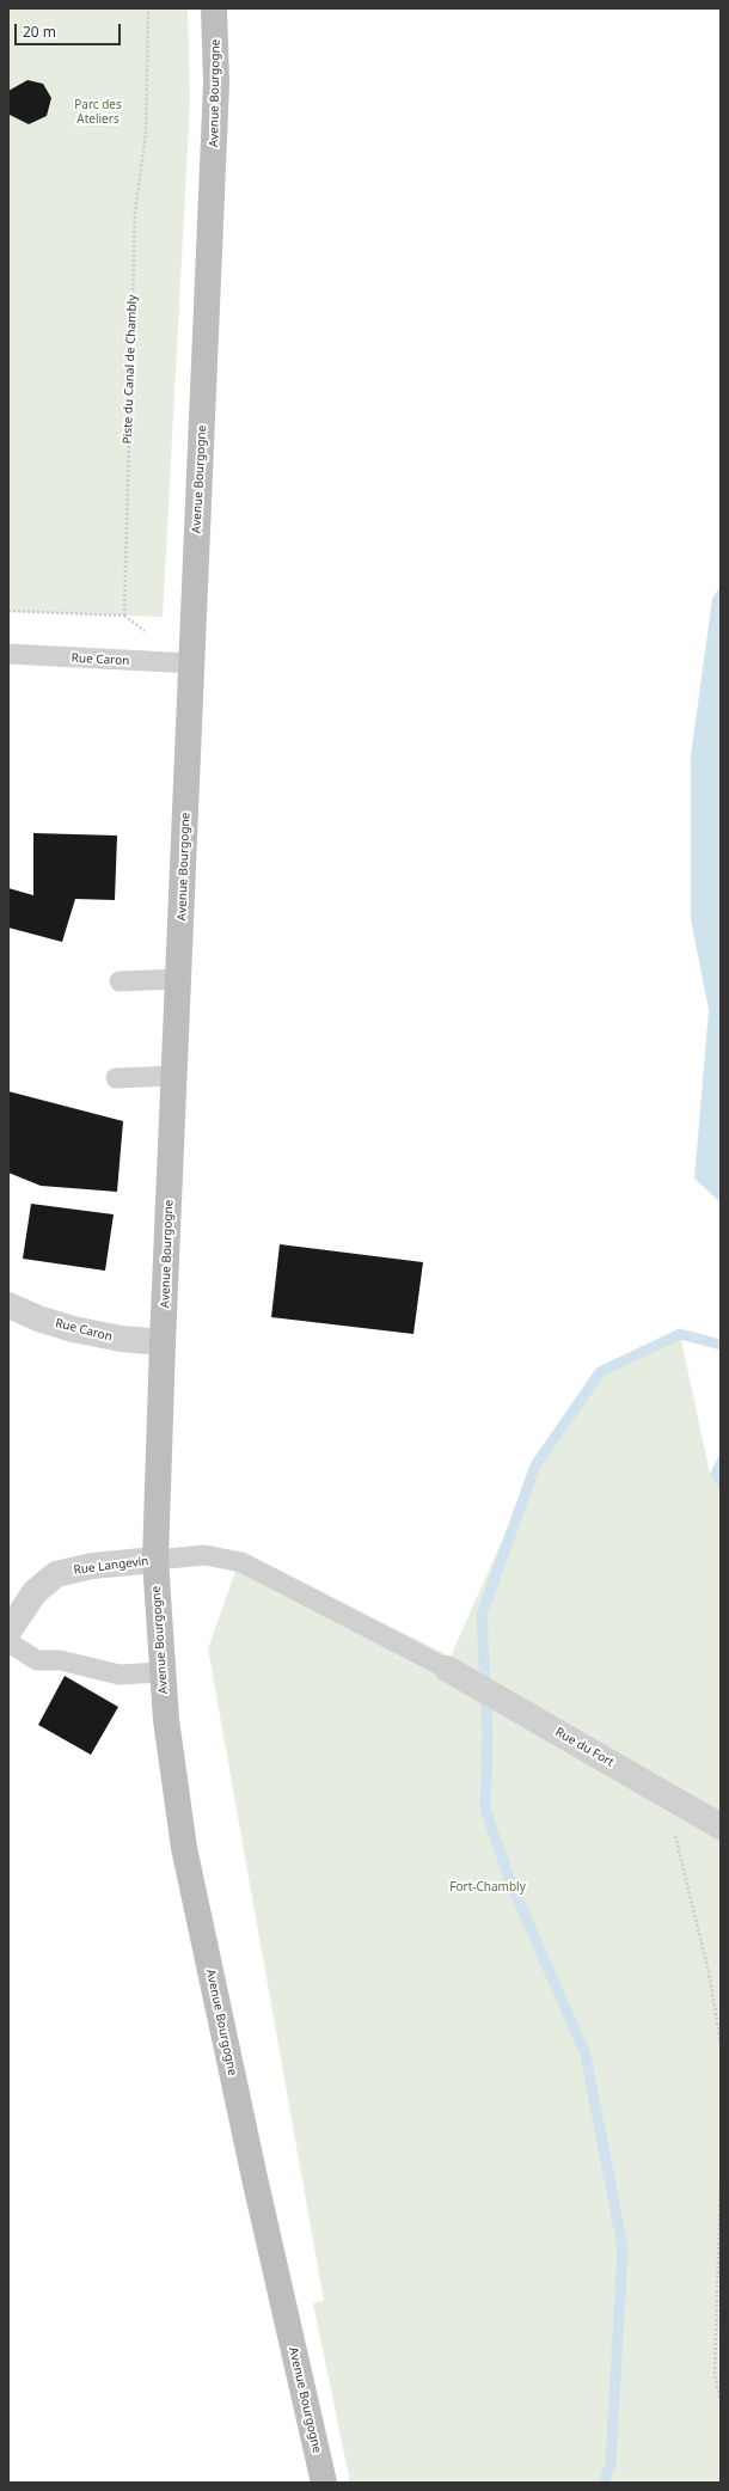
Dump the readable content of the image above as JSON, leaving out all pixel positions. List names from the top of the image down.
{
  "streets": {
    "street": [
      "Avenue Bourgogne",
      "Rue Caron",
      "Rue Langevin",
      "Rue du Fort"
    ],
    "path": ["Piste du Canal de Chambly"]
  },
  "crossings": [
    ["Avenue Bourgogne", "Rue Caron"],
    ["Avenue Bourgogne", "Rue Langevin"]
  ],
  "parks": ["Parc des Ateliers", "Fort-Chambly"],
  "scale_bar": "20 m"
}
